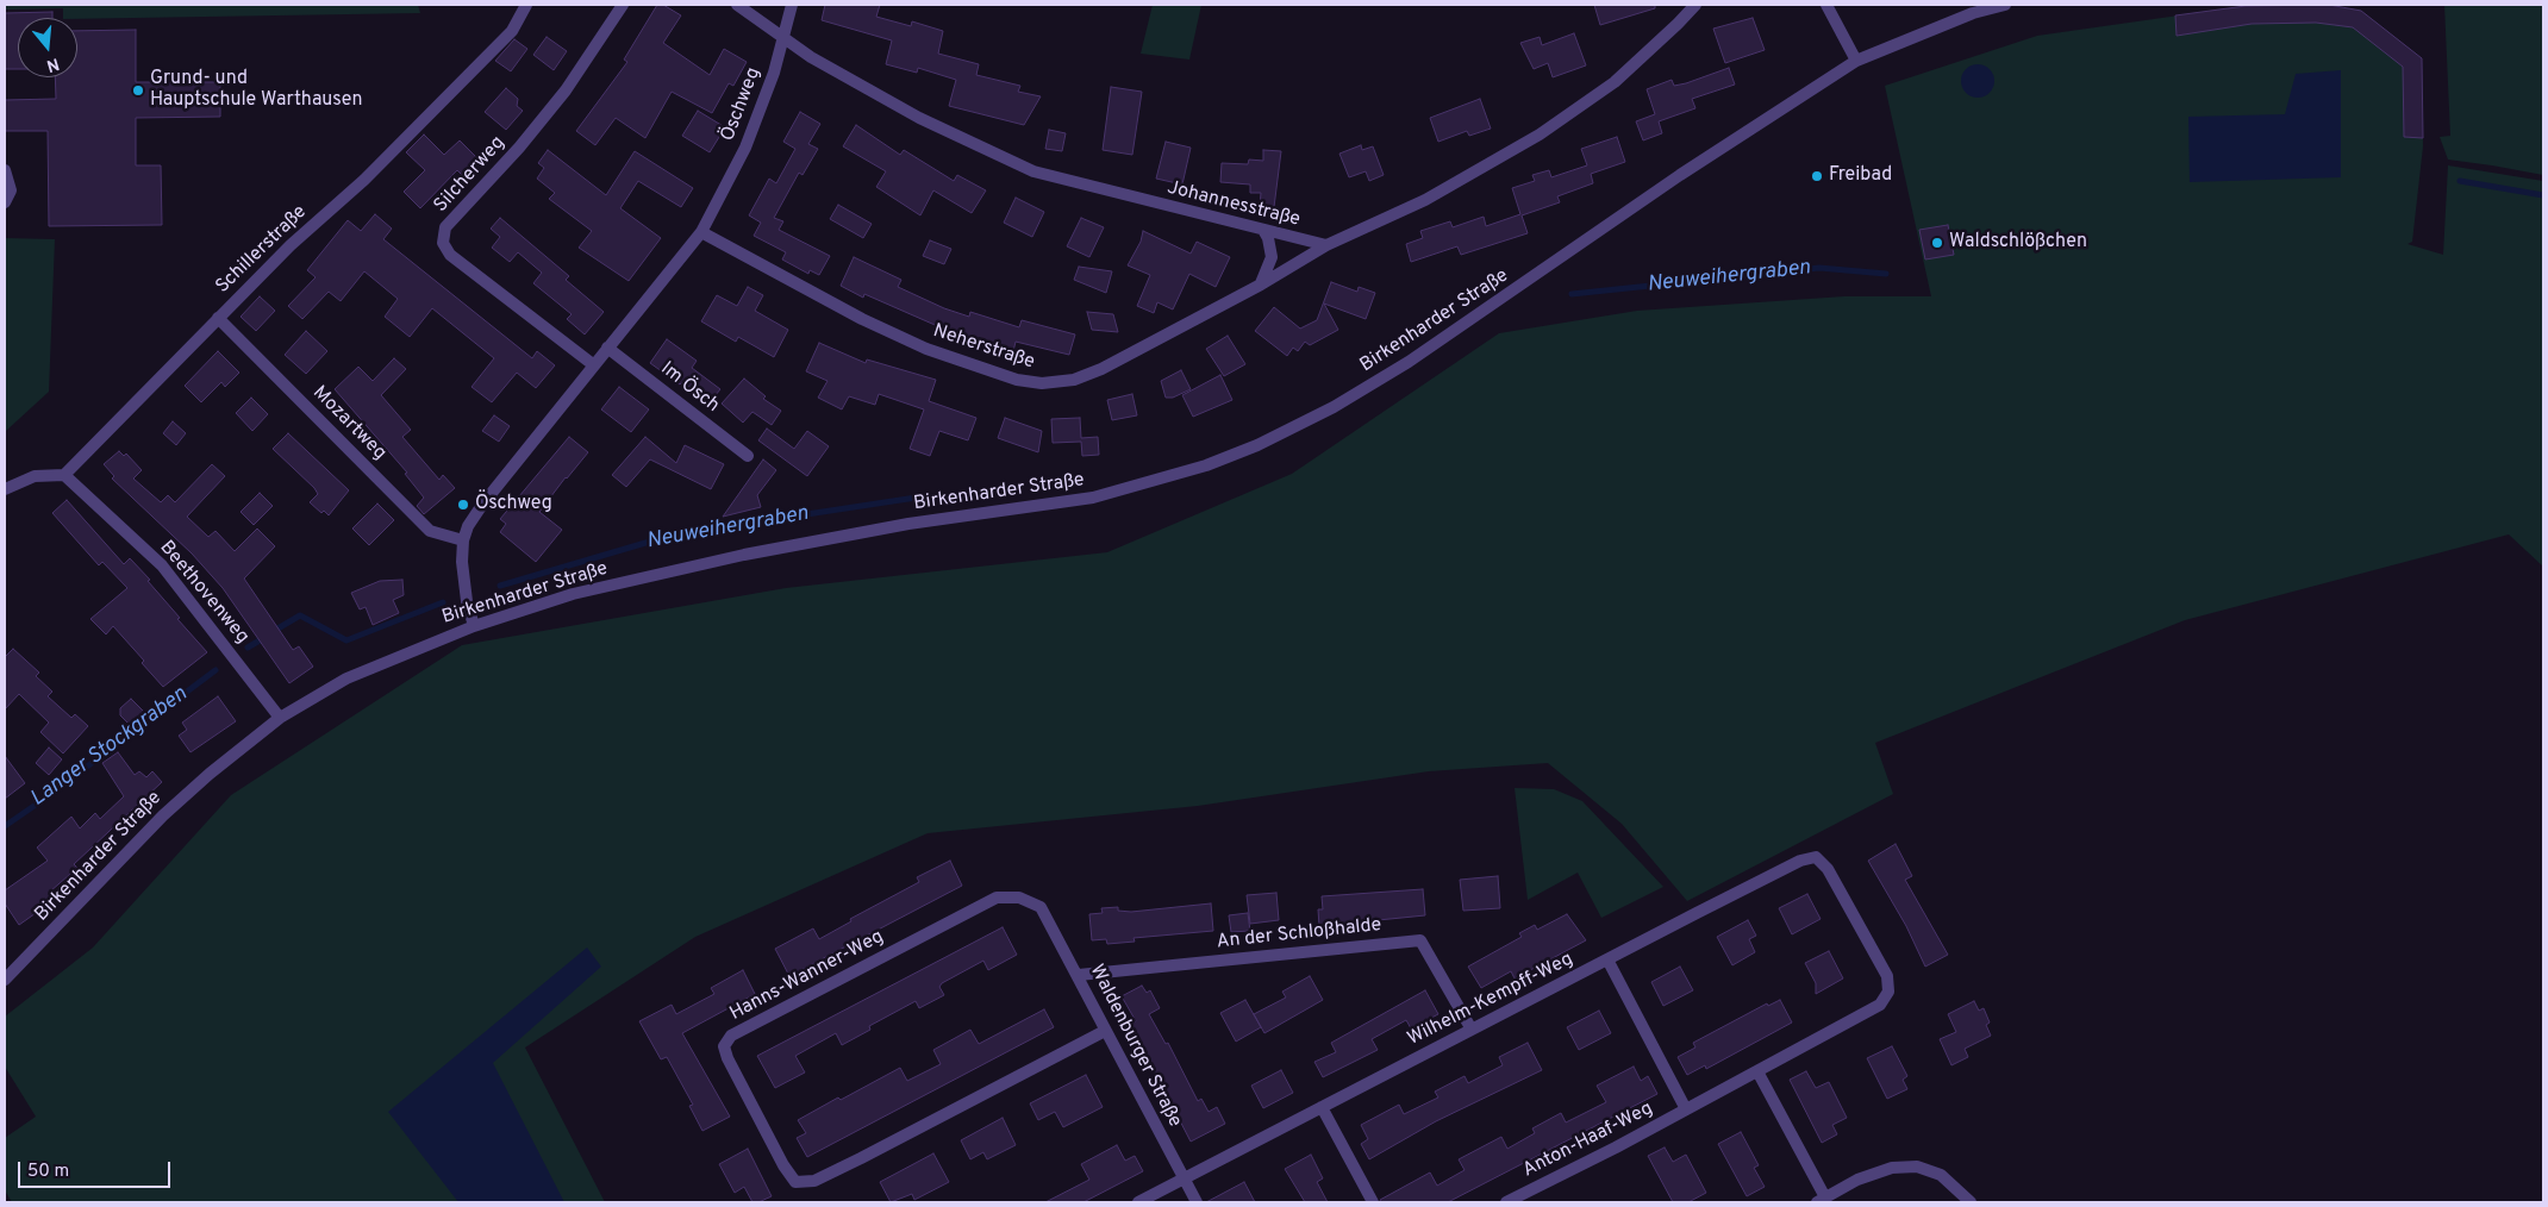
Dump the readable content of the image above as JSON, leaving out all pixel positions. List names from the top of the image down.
{
  "streets": {
    "street": [
      "Öschweg",
      "Silcherweg",
      "Johannesstraße",
      "Schillerstraße",
      "Birkenharder Straße",
      "Neherstraße",
      "Im Ösch",
      "Mozartweg",
      "Beethovenweg",
      "An der Schloßhalde",
      "Hanns-Wanner-Weg",
      "Wilhelm-Kempff-Weg",
      "Waldenburger Straße",
      "Anton-Haaf-Weg"
    ]
  },
  "crossings": [
    ["Öschweg", "Silcherweg"],
    ["Öschweg", "Johannesstraße"],
    ["Öschweg", "Neherstraße"],
    ["Öschweg", "Im Ösch"],
    ["Öschweg", "Mozartweg"],
    ["Johannesstraße", "Neherstraße"],
    ["Schillerstraße", "Mozartweg"],
    ["Schillerstraße", "Beethovenweg"],
    ["Birkenharder Straße", "Beethovenweg"],
    ["An der Schloßhalde", "Wilhelm-Kempff-Weg"],
    ["An der Schloßhalde", "Waldenburger Straße"],
    ["Hanns-Wanner-Weg", "Waldenburger Straße"],
    ["Wilhelm-Kempff-Weg", "Waldenburger Straße"],
    ["Wilhelm-Kempff-Weg", "Anton-Haaf-Weg"]
  ],
  "water": ["Neuweihergraben", "Langer Stockgraben"],
  "places": [
    "Grund- und Hauptschule Warthausen",
    "Freibad",
    "Waldschlößchen",
    "Öschweg"
  ],
  "scale_bar": "50 m",
  "north": "bottom"
}
